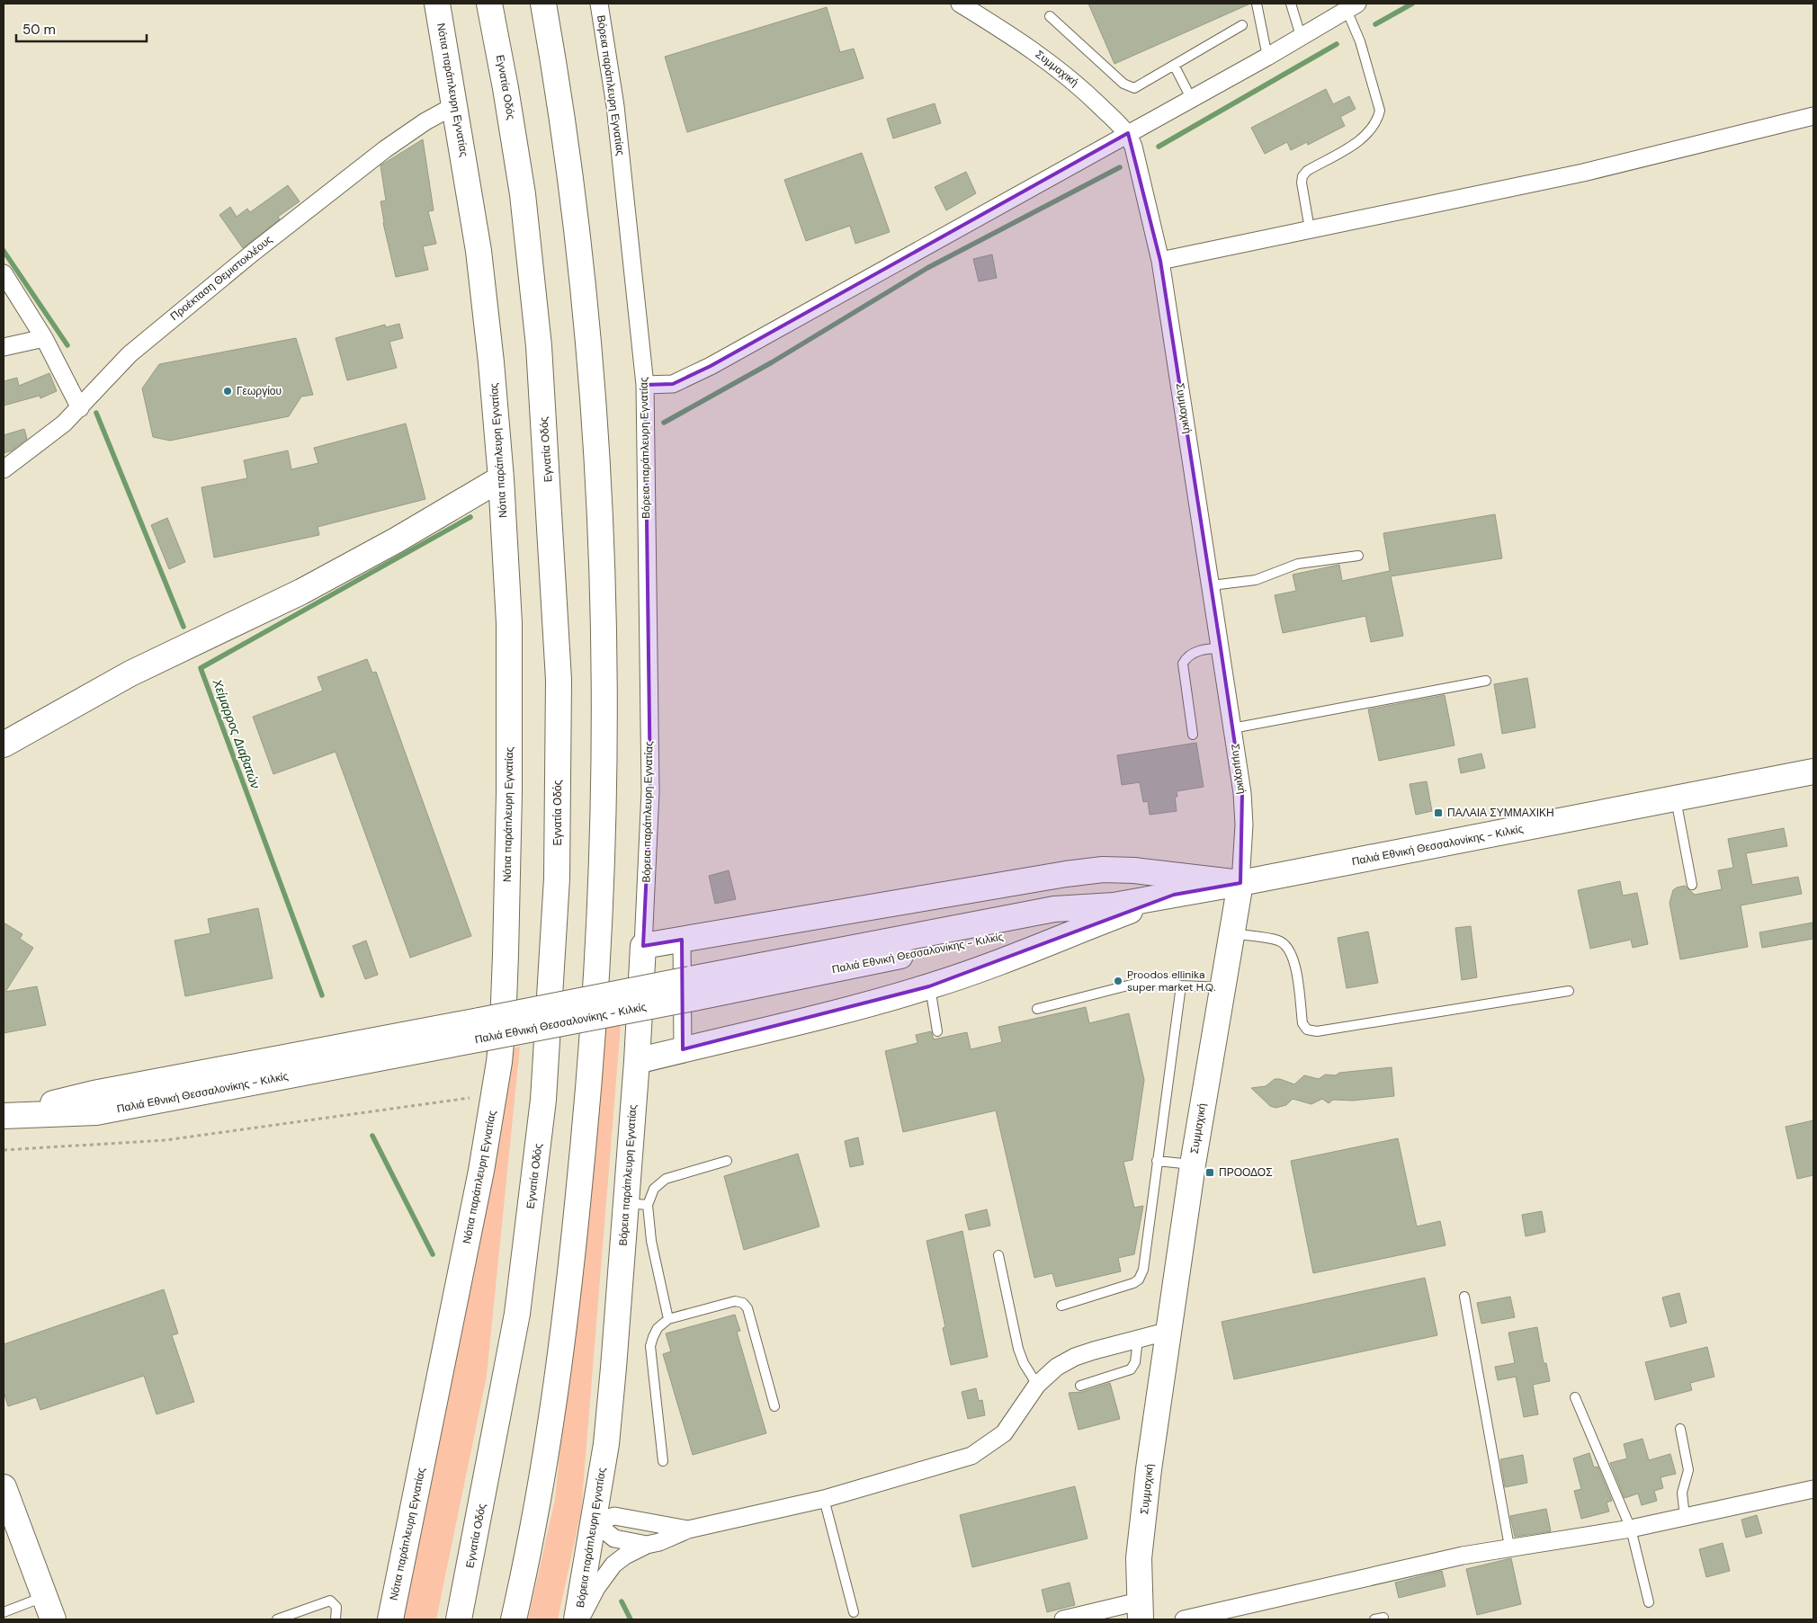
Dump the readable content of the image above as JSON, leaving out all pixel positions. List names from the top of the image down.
{
  "streets": {
    "main road": [
      "Συμμαχική",
      "Βόρεια παράπλευρη Εγνατίας",
      "Εγνατία Οδός",
      "Νότια παράπλευρη Εγνατίας",
      "Παλιά Εθνική Θεσσαλονίκης - Κιλκίς"
    ],
    "street": ["Προέκταση Θεμιστοκλέους"]
  },
  "crossings": [
    ["Συμμαχική", "Παλιά Εθνική Θεσσαλονίκης - Κιλκίς"],
    ["Νότια παράπλευρη Εγνατίας", "Προέκταση Θεμιστοκλέους"]
  ],
  "water": ["Χείμαρρος Διαβατών"],
  "places": {
    "other": ["Γεωργίου", "Proodos ellinika super market H.Q."],
    "transit": ["ΠΑΛΑΙΑ ΣΥΜΜΑΧΙΚΗ", "ΠΡΟΟΔΟΣ"]
  },
  "scale_bar": "50 m"
}
